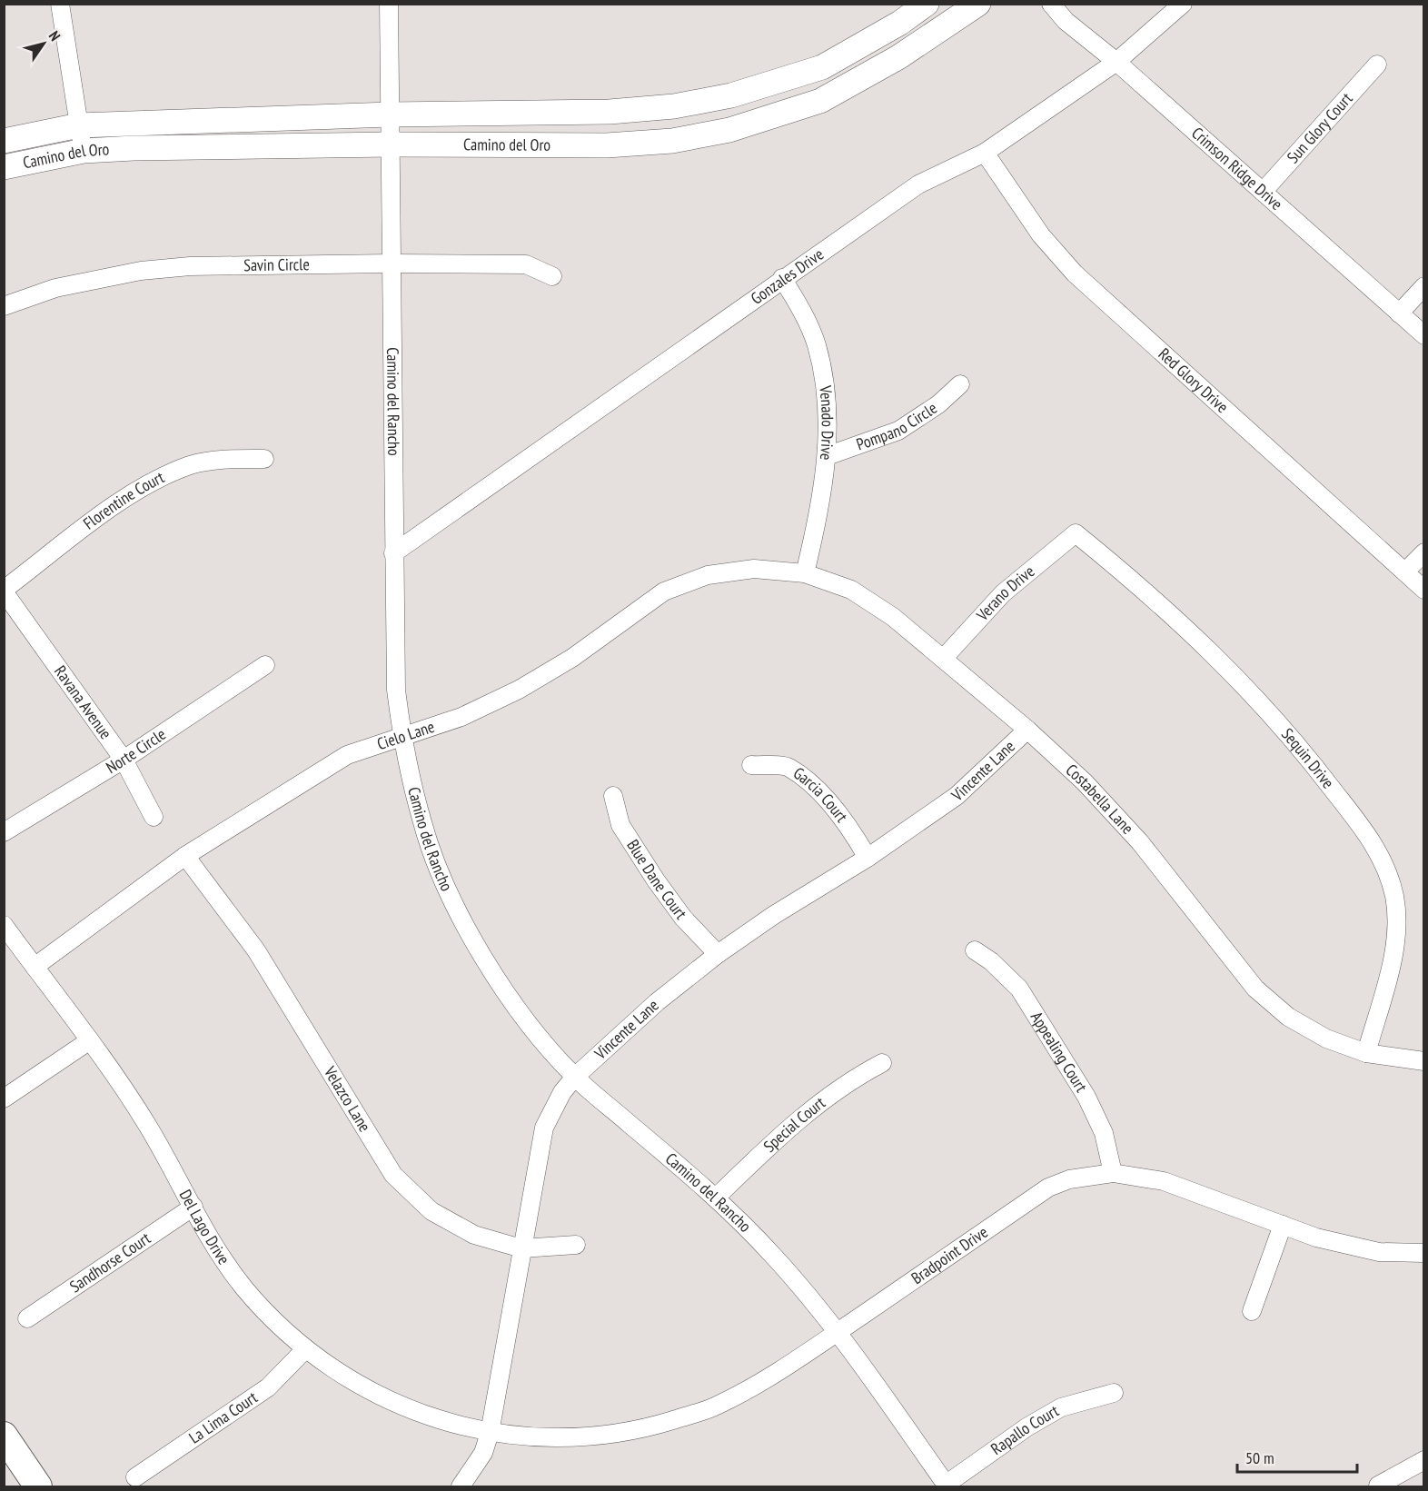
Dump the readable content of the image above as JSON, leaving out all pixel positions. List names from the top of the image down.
{
  "streets": {
    "street": [
      "Sun Glory Court",
      "Camino del Oro",
      "Crimson Ridge Drive",
      "Savin Circle",
      "Gonzales Drive",
      "Red Glory Drive",
      "Camino del Rancho",
      "Venado Drive",
      "Pompano Circle",
      "Florentine Court",
      "Verano Drive",
      "Ravana Avenue",
      "Cielo Lane",
      "Norte Circle",
      "Sequin Drive",
      "Vincente Lane",
      "Garcia Court",
      "Costabella Lane",
      "Blue Dane Court",
      "Appealing Court",
      "Velazco Lane",
      "Special Court",
      "Del Lago Drive",
      "Bradpoint Drive",
      "Sandhorse Court",
      "La Lima Court",
      "Rapallo Court"
    ]
  },
  "crossings": [
    ["Sun Glory Court", "Crimson Ridge Drive"],
    ["Camino del Oro", "Camino del Rancho"],
    ["Crimson Ridge Drive", "Gonzales Drive"],
    ["Savin Circle", "Camino del Rancho"],
    ["Gonzales Drive", "Red Glory Drive"],
    ["Gonzales Drive", "Camino del Rancho"],
    ["Gonzales Drive", "Venado Drive"],
    ["Camino del Rancho", "Cielo Lane"],
    ["Camino del Rancho", "Vincente Lane"],
    ["Camino del Rancho", "Special Court"],
    ["Camino del Rancho", "Bradpoint Drive"],
    ["Camino del Rancho", "Rapallo Court"],
    ["Venado Drive", "Pompano Circle"],
    ["Venado Drive", "Cielo Lane"],
    ["Venado Drive", "Costabella Lane"],
    ["Florentine Court", "Ravana Avenue"],
    ["Verano Drive", "Sequin Drive"],
    ["Verano Drive", "Costabella Lane"],
    ["Ravana Avenue", "Norte Circle"],
    ["Cielo Lane", "Costabella Lane"],
    ["Cielo Lane", "Velazco Lane"],
    ["Cielo Lane", "Del Lago Drive"],
    ["Sequin Drive", "Costabella Lane"],
    ["Vincente Lane", "Garcia Court"],
    ["Vincente Lane", "Costabella Lane"],
    ["Vincente Lane", "Blue Dane Court"],
    ["Vincente Lane", "Velazco Lane"],
    ["Vincente Lane", "Del Lago Drive"],
    ["Vincente Lane", "Bradpoint Drive"],
    ["Appealing Court", "Bradpoint Drive"],
    ["Del Lago Drive", "Bradpoint Drive"],
    ["Del Lago Drive", "Sandhorse Court"],
    ["Del Lago Drive", "La Lima Court"]
  ],
  "scale_bar": "50 m",
  "north": "top right"
}
